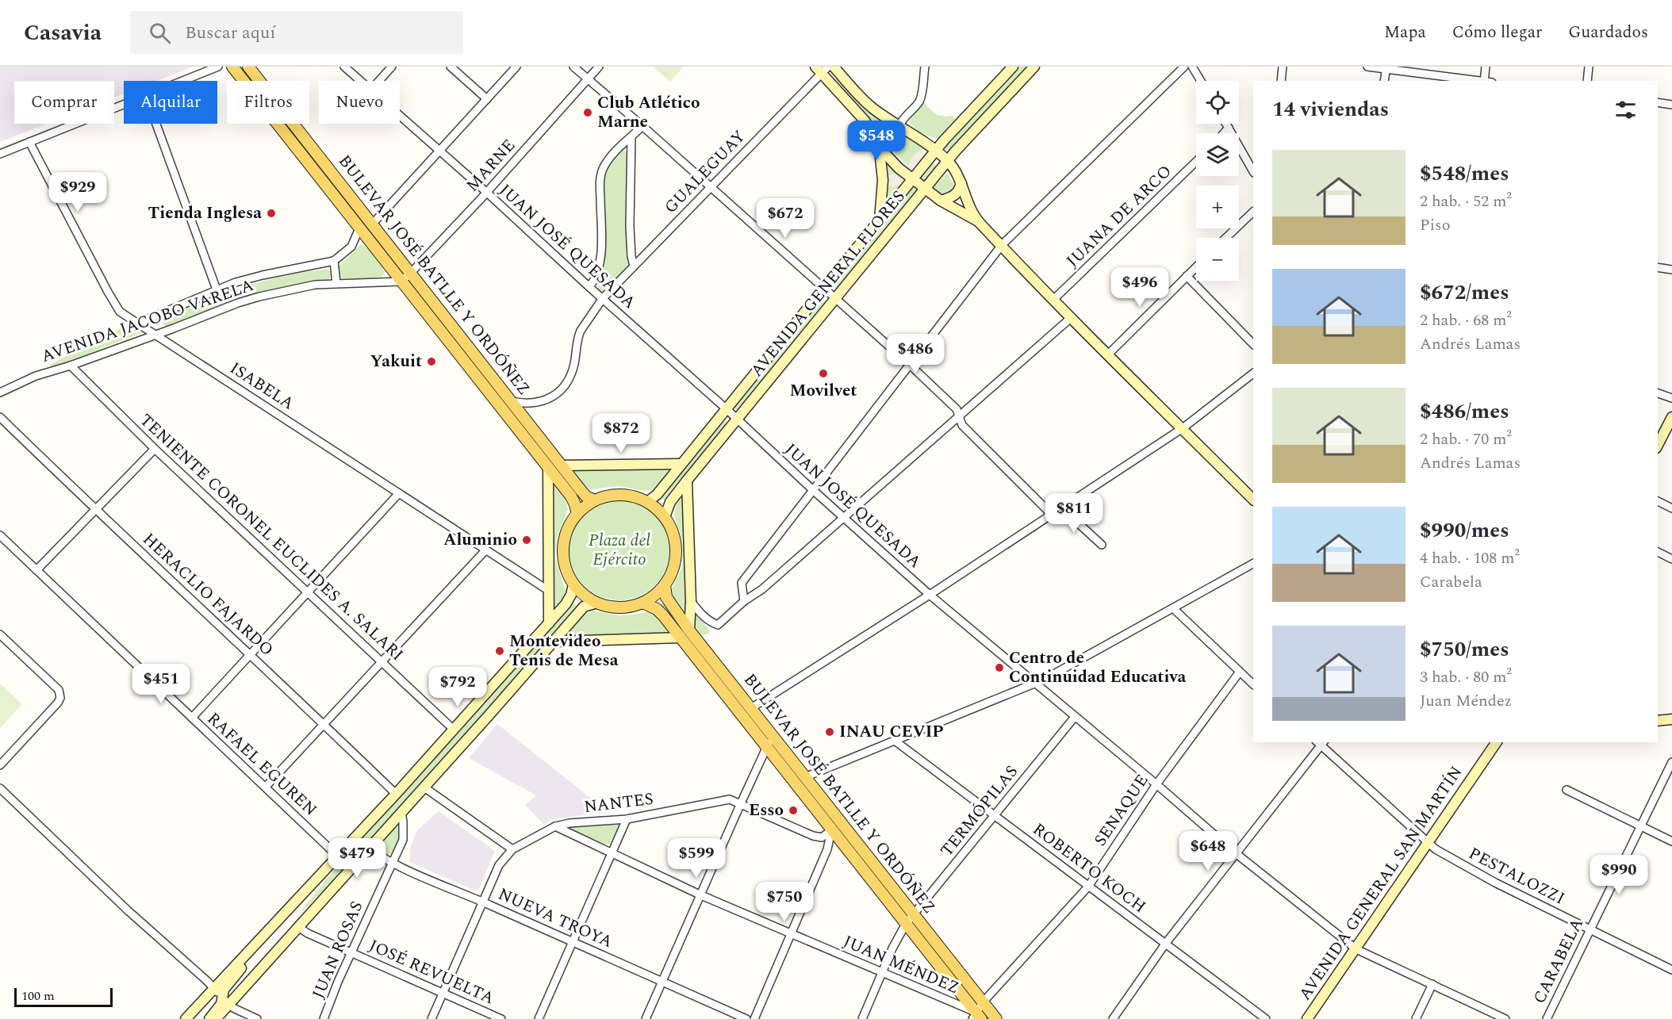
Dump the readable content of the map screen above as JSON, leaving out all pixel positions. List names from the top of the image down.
{
  "streets": {
    "main road": ["BULEVAR JOSÉ BATLLE Y ORDÓÑEZ", "AVENIDA GENERAL FLORES", "AVENIDA GENERAL SAN MARTÍN"],
    "street": [
      "MARNE",
      "GUALEGUAY",
      "JUANA DE ARCO",
      "JUAN JOSÉ QUESADA",
      "AVENIDA JACOBO VARELA",
      "ISABELA",
      "TENIENTE CORONEL EUCLIDES A. SALARI",
      "HERACLIO FAJARDO",
      "RAFAEL EGUREN",
      "NANTES",
      "SENAQUE",
      "TERMÓPILAS",
      "ROBERTO KOCH",
      "PESTALOZZI",
      "NUEVA TROYA",
      "JUAN ROSAS",
      "CARABELA",
      "JUAN MÉNDEZ",
      "JOSÉ REVUELTA"
    ]
  },
  "crossings": [
    ["MARNE", "JUAN JOSÉ QUESADA"],
    ["MARNE", "BULEVAR JOSÉ BATLLE Y ORDÓÑEZ"],
    ["MARNE", "AVENIDA JACOBO VARELA"],
    ["GUALEGUAY", "JUAN JOSÉ QUESADA"],
    ["GUALEGUAY", "BULEVAR JOSÉ BATLLE Y ORDÓÑEZ"],
    ["JUAN JOSÉ QUESADA", "AVENIDA GENERAL FLORES"],
    ["JUAN JOSÉ QUESADA", "SENAQUE"],
    ["JUAN JOSÉ QUESADA", "TERMÓPILAS"],
    ["JUAN JOSÉ QUESADA", "AVENIDA GENERAL SAN MARTÍN"],
    ["BULEVAR JOSÉ BATLLE Y ORDÓÑEZ", "AVENIDA GENERAL FLORES"],
    ["BULEVAR JOSÉ BATLLE Y ORDÓÑEZ", "AVENIDA JACOBO VARELA"],
    ["BULEVAR JOSÉ BATLLE Y ORDÓÑEZ", "NANTES"],
    ["BULEVAR JOSÉ BATLLE Y ORDÓÑEZ", "SENAQUE"],
    ["BULEVAR JOSÉ BATLLE Y ORDÓÑEZ", "TERMÓPILAS"],
    ["BULEVAR JOSÉ BATLLE Y ORDÓÑEZ", "JUAN MÉNDEZ"],
    ["AVENIDA JACOBO VARELA", "ISABELA"],
    ["AVENIDA JACOBO VARELA", "TENIENTE CORONEL EUCLIDES A. SALARI"],
    ["NANTES", "JUAN MÉNDEZ"],
    ["SENAQUE", "ROBERTO KOCH"],
    ["SENAQUE", "JUAN MÉNDEZ"],
    ["TERMÓPILAS", "ROBERTO KOCH"],
    ["TERMÓPILAS", "JUAN MÉNDEZ"],
    ["PESTALOZZI", "AVENIDA GENERAL SAN MARTÍN"],
    ["PESTALOZZI", "CARABELA"],
    ["NUEVA TROYA", "JUAN ROSAS"],
    ["JUAN ROSAS", "JOSÉ REVUELTA"]
  ],
  "parks": ["Plaza del Ejército"],
  "places": [
    "Club Atlético Marne",
    "Tienda Inglesa",
    "Yakuit",
    "Movilvet",
    "Aluminio",
    "Montevideo Tenis de Mesa",
    "Centro de Continuidad Educativa",
    "INAU CEVIP",
    "Esso"
  ],
  "scale_bar": "100 m",
  "page": {
    "header": "Casavia",
    "search": "Buscar aquí",
    "nav": ["Mapa", "Cómo llegar", "Guardados"],
    "map_buttons": ["+", "−"],
    "chip": [
      "Comprar",
      "Alquilar",
      "Filtros",
      "Nuevo"
    ],
    "heading": "14 viviendas",
    "price": [
      "$548",
      "$929",
      "$672",
      "$496",
      "$486",
      "$872",
      "$811",
      "$451",
      "$792",
      "$648",
      "$479",
      "$599",
      "$990",
      "$750"
    ],
    "list": [
      {
        "name": "$548/mes",
        "note": "2 hab. · 52 m² · Piso"
      },
      {
        "name": "$672/mes",
        "note": "2 hab. · 68 m² · Andrés Lamas"
      },
      {
        "name": "$486/mes",
        "note": "2 hab. · 70 m² · Andrés Lamas"
      },
      {
        "name": "$990/mes",
        "note": "4 hab. · 108 m² · Carabela"
      },
      {
        "name": "$750/mes",
        "note": "3 hab. · 80 m² · Juan Méndez"
      }
    ],
    "scale": "100 m"
  }
}
